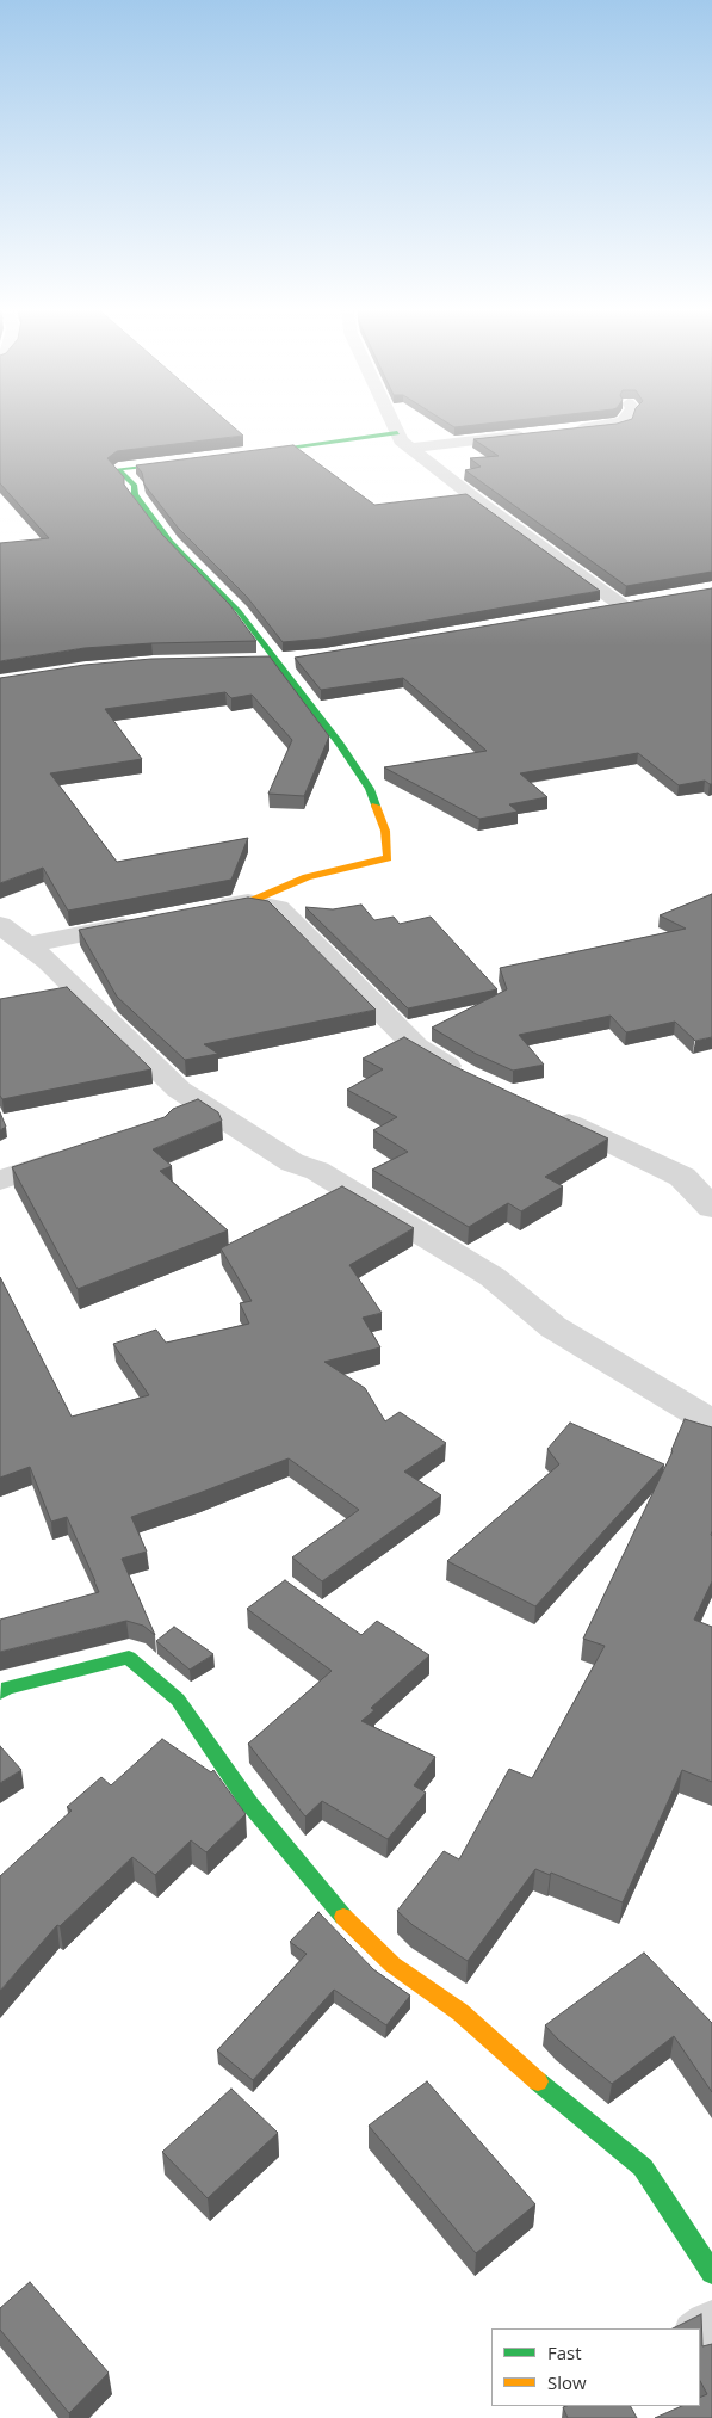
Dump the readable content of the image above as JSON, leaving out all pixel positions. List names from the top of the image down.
{
  "legend": ["Fast", "Slow"]
}
